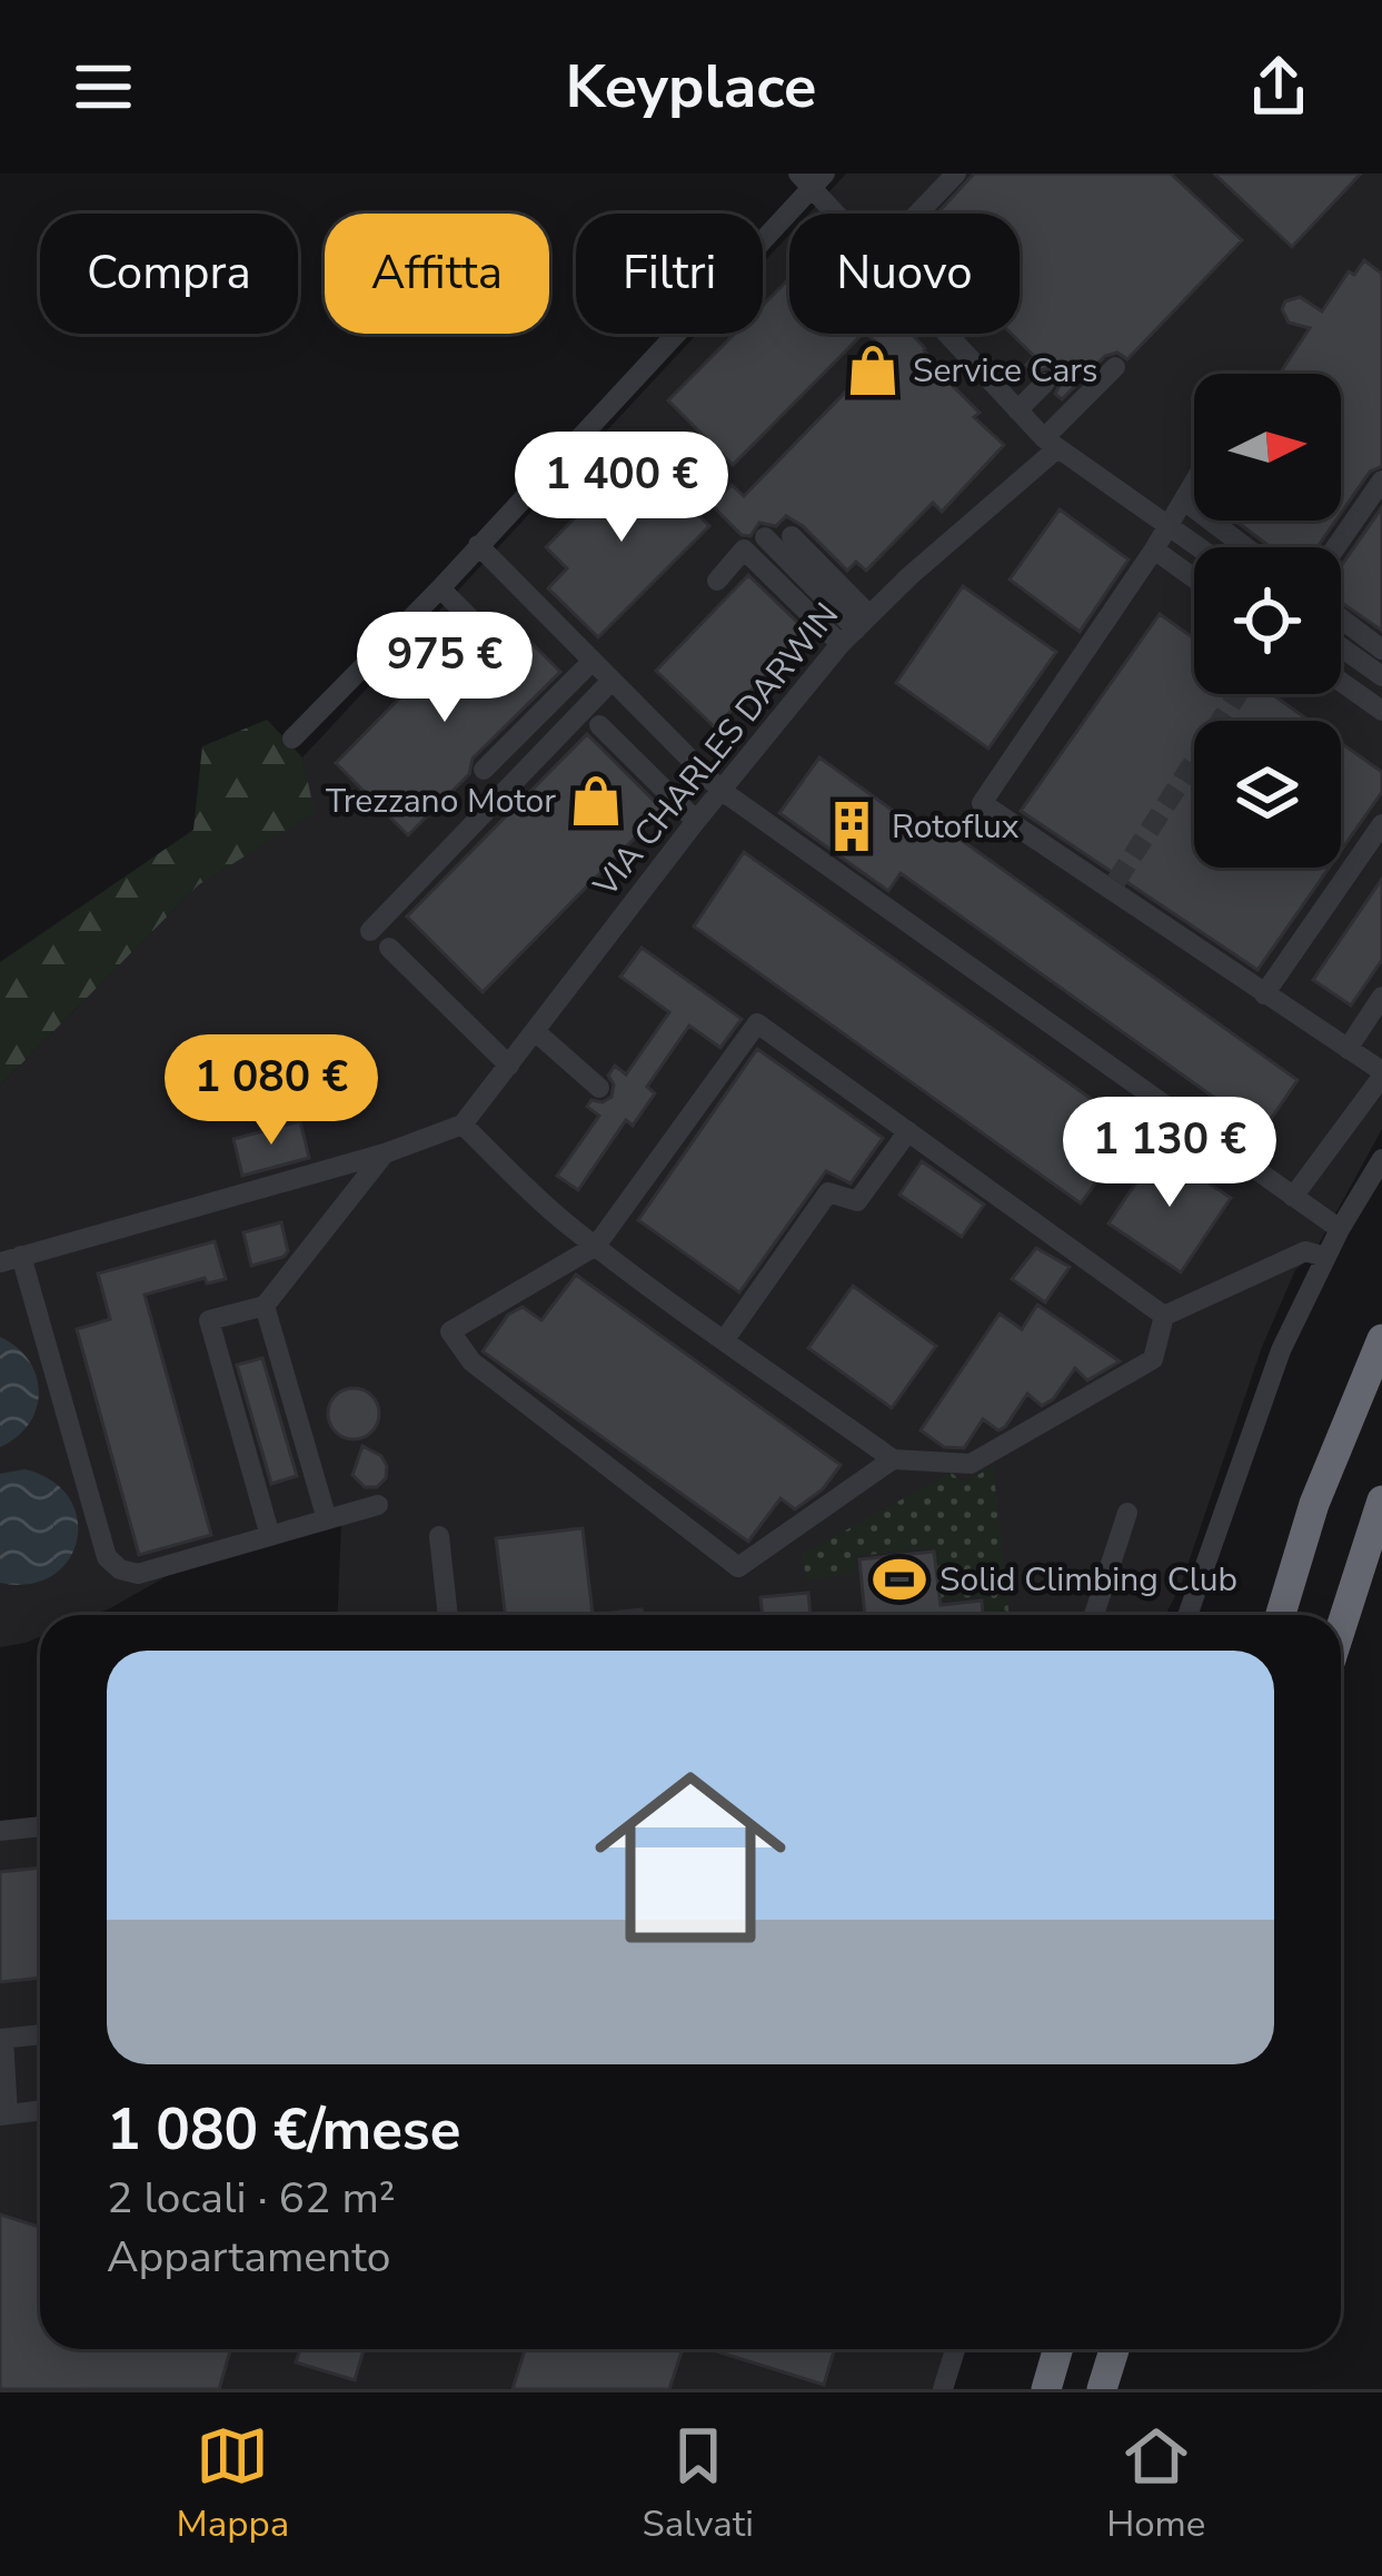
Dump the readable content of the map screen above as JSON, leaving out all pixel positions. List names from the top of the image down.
{
  "streets": {
    "street": ["VIA CHARLES DARWIN"]
  },
  "places": {
    "shop": ["Service Cars", "Trezzano Motor"],
    "building": ["Rotoflux"],
    "sports": ["Solid Climbing Club"]
  },
  "north": "right",
  "page": {
    "header": "Keyplace",
    "chip": [
      "Compra",
      "Affitta",
      "Filtri",
      "Nuovo"
    ],
    "price": [
      "1 400 €",
      "975 €",
      "1 080 €",
      "1 130 €"
    ],
    "list": [
      {
        "name": "1 080 €/mese",
        "note": "2 locali · 62 m² · Appartamento"
      }
    ],
    "tabs": ["Mappa", "Salvati", "Home"]
  }
}
